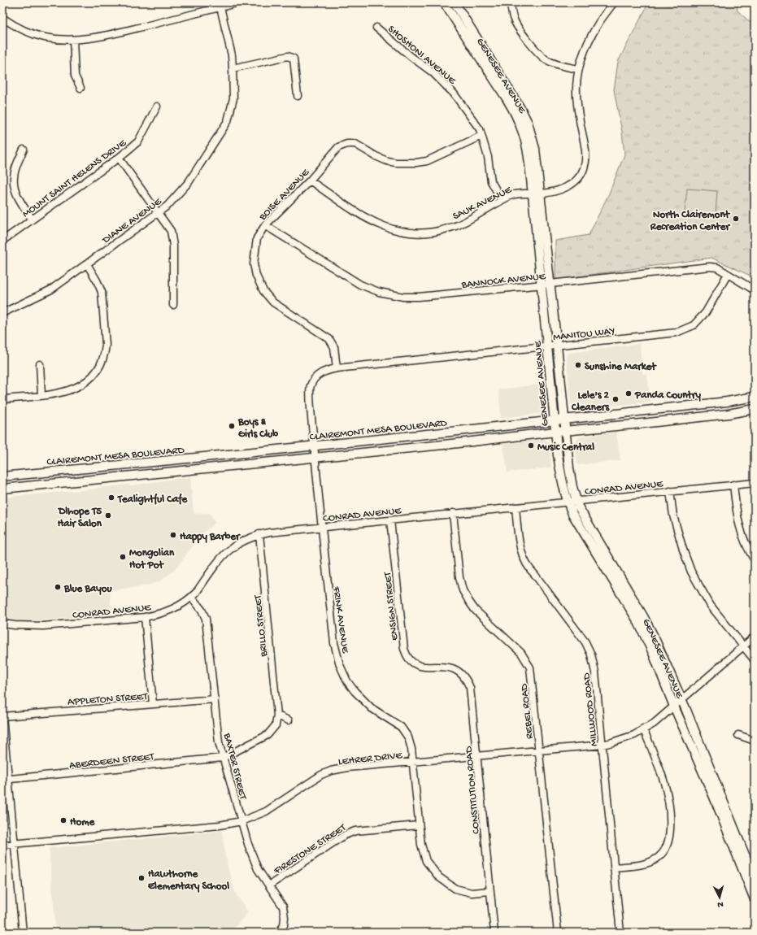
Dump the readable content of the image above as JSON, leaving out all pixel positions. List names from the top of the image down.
{
  "streets": {
    "main road": ["GENESEE AVENUE", "CLAIREMONT MESA BOULEVARD"],
    "street": [
      "SHOSHONI AVENUE",
      "MOUNT SAINT HELENS DRIVE",
      "BOISE AVENUE",
      "SAUK AVENUE",
      "DIANE AVENUE",
      "BANNOCK AVENUE",
      "MANITOU WAY",
      "CONRAD AVENUE",
      "ENSIGN STREET",
      "FRINK AVENUE",
      "BRILLO STREET",
      "APPLETON STREET",
      "MILLWOOD ROAD",
      "REBEL ROAD",
      "LEHRER DRIVE",
      "ABERDEEN STREET",
      "BAXTER STREET",
      "CONSTITUTION ROAD",
      "FIRESTONE STREET"
    ]
  },
  "crossings": [
    ["SHOSHONI AVENUE", "BOISE AVENUE"],
    ["SHOSHONI AVENUE", "SAUK AVENUE"],
    ["GENESEE AVENUE", "SAUK AVENUE"],
    ["GENESEE AVENUE", "BANNOCK AVENUE"],
    ["GENESEE AVENUE", "MANITOU WAY"],
    ["GENESEE AVENUE", "CLAIREMONT MESA BOULEVARD"],
    ["GENESEE AVENUE", "CONRAD AVENUE"],
    ["GENESEE AVENUE", "LEHRER DRIVE"],
    ["BOISE AVENUE", "SAUK AVENUE"],
    ["BOISE AVENUE", "BANNOCK AVENUE"],
    ["BOISE AVENUE", "MANITOU WAY"],
    ["BOISE AVENUE", "FRINK AVENUE"],
    ["BANNOCK AVENUE", "MANITOU WAY"],
    ["MANITOU WAY", "FRINK AVENUE"],
    ["CLAIREMONT MESA BOULEVARD", "FRINK AVENUE"],
    ["CONRAD AVENUE", "ENSIGN STREET"],
    ["CONRAD AVENUE", "FRINK AVENUE"],
    ["CONRAD AVENUE", "BRILLO STREET"],
    ["CONRAD AVENUE", "MILLWOOD ROAD"],
    ["CONRAD AVENUE", "REBEL ROAD"],
    ["CONRAD AVENUE", "BAXTER STREET"],
    ["ENSIGN STREET", "CONSTITUTION ROAD"],
    ["FRINK AVENUE", "LEHRER DRIVE"],
    ["FRINK AVENUE", "CONSTITUTION ROAD"],
    ["FRINK AVENUE", "FIRESTONE STREET"],
    ["BRILLO STREET", "ABERDEEN STREET"],
    ["BRILLO STREET", "BAXTER STREET"],
    ["APPLETON STREET", "BAXTER STREET"],
    ["MILLWOOD ROAD", "LEHRER DRIVE"],
    ["REBEL ROAD", "LEHRER DRIVE"],
    ["LEHRER DRIVE", "BAXTER STREET"],
    ["LEHRER DRIVE", "CONSTITUTION ROAD"],
    ["ABERDEEN STREET", "BAXTER STREET"],
    ["BAXTER STREET", "FIRESTONE STREET"]
  ],
  "places": [
    "North Clairemont Recreation Center",
    "Sunshine Market",
    "Panda Country",
    "Lele's 2 Cleaners",
    "Boys & Girls Club",
    "Music Central",
    "Tealightful Cafe",
    "Dlhope T5 Hair Salon",
    "Happy Barber",
    "Mongolian Hot Pot",
    "Blue Bayou",
    "Home",
    "Hawthorne Elementary School"
  ],
  "north": "bottom"
}
